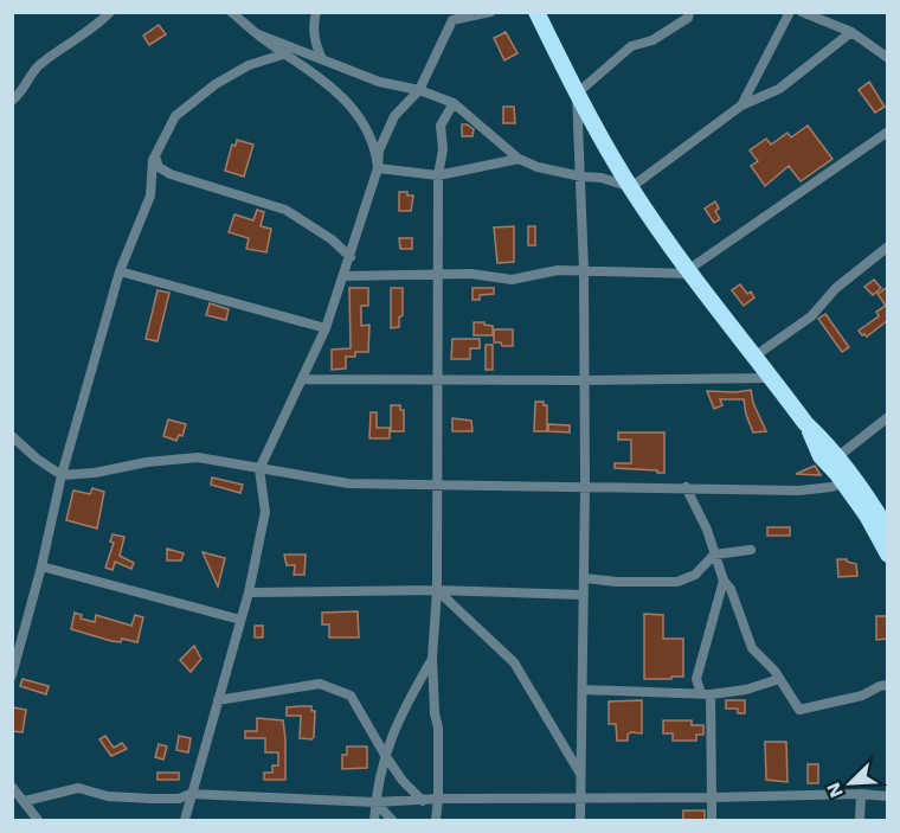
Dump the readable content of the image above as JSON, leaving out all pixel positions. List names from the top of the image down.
{
  "north": "bottom left"
}
